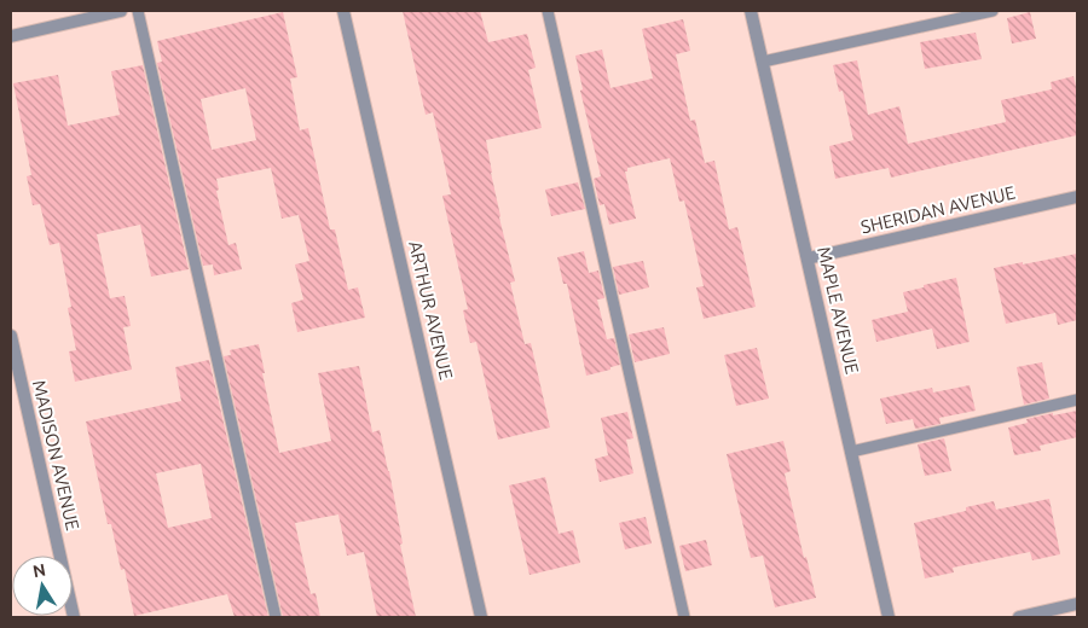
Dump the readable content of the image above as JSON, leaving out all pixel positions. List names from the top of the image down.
{
  "streets": {
    "street": [
      "SHERIDAN AVENUE",
      "ARTHUR AVENUE",
      "MAPLE AVENUE",
      "MADISON AVENUE"
    ]
  },
  "crossings": [
    ["SHERIDAN AVENUE", "MAPLE AVENUE"]
  ],
  "north": "top"
}
